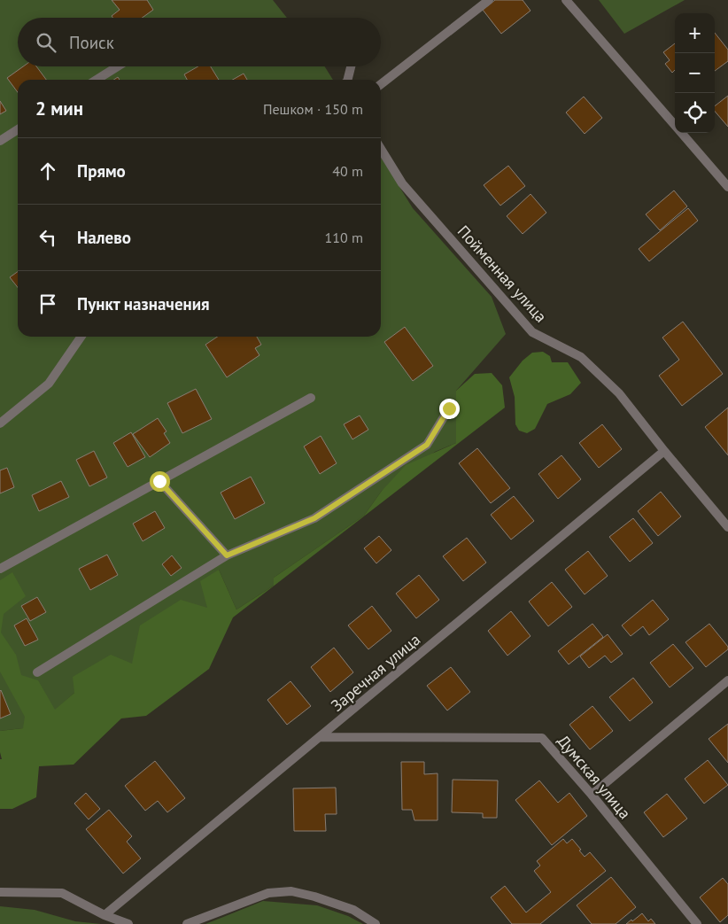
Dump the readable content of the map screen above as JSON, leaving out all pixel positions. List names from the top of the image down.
{
  "streets": {
    "street": ["Пойменная улица", "Заречная улица", "Думская улица"]
  },
  "crossings": [
    ["Пойменная улица", "Заречная улица"],
    ["Заречная улица", "Думская улица"]
  ],
  "page": {
    "map_buttons": ["+", "−"],
    "search": "Поиск",
    "heading": ["2 мин", "Пешком · 150 m"],
    "list": [
      ["Прямо", "40 m"],
      ["Налево", "110 m"],
      "Пункт назначения"
    ]
  }
}
